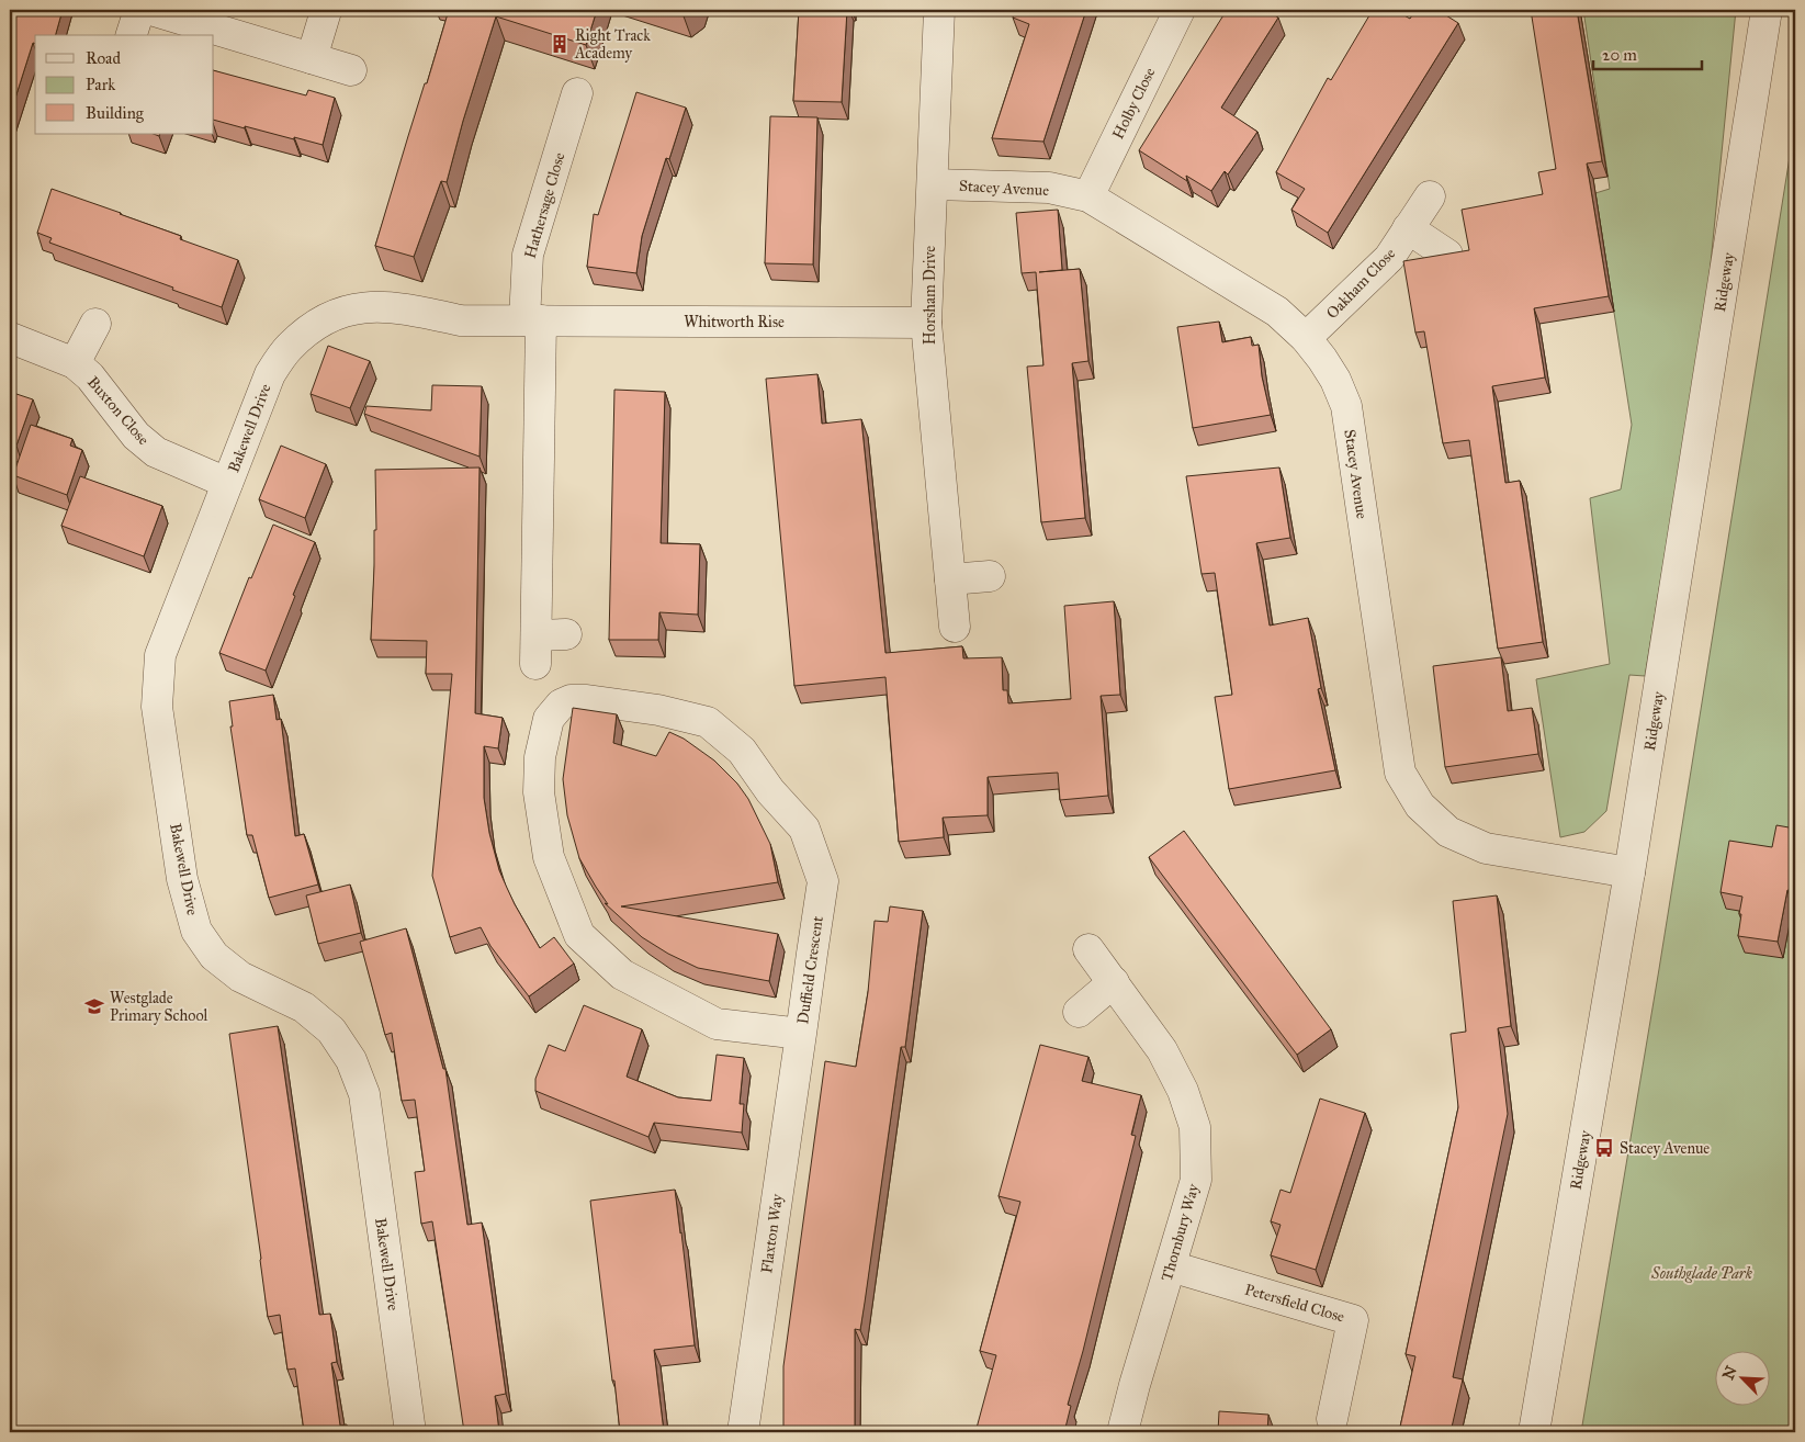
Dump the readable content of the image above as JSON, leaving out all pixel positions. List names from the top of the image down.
{
  "streets": {
    "street": [
      "Holby Close",
      "Stacey Avenue",
      "Hathersage Close",
      "Ridgeway",
      "Oakham Close",
      "Horsham Drive",
      "Whitworth Rise",
      "Buxton Close",
      "Bakewell Drive",
      "Duffield Crescent",
      "Thornbury Way",
      "Flaxton Way",
      "Petersfield Close"
    ]
  },
  "crossings": [
    ["Holby Close", "Stacey Avenue"],
    ["Stacey Avenue", "Ridgeway"],
    ["Stacey Avenue", "Oakham Close"],
    ["Stacey Avenue", "Horsham Drive"],
    ["Hathersage Close", "Whitworth Rise"],
    ["Horsham Drive", "Whitworth Rise"],
    ["Whitworth Rise", "Bakewell Drive"],
    ["Buxton Close", "Bakewell Drive"],
    ["Duffield Crescent", "Flaxton Way"],
    ["Thornbury Way", "Petersfield Close"]
  ],
  "parks": ["Southglade Park"],
  "places": {
    "building": ["Right Track Academy"],
    "school or university": ["Westglade Primary School"],
    "bus stop": ["Stacey Avenue"]
  },
  "legend": ["Road", "Park", "Building"],
  "scale_bar": "20 m",
  "north": "top left"
}
